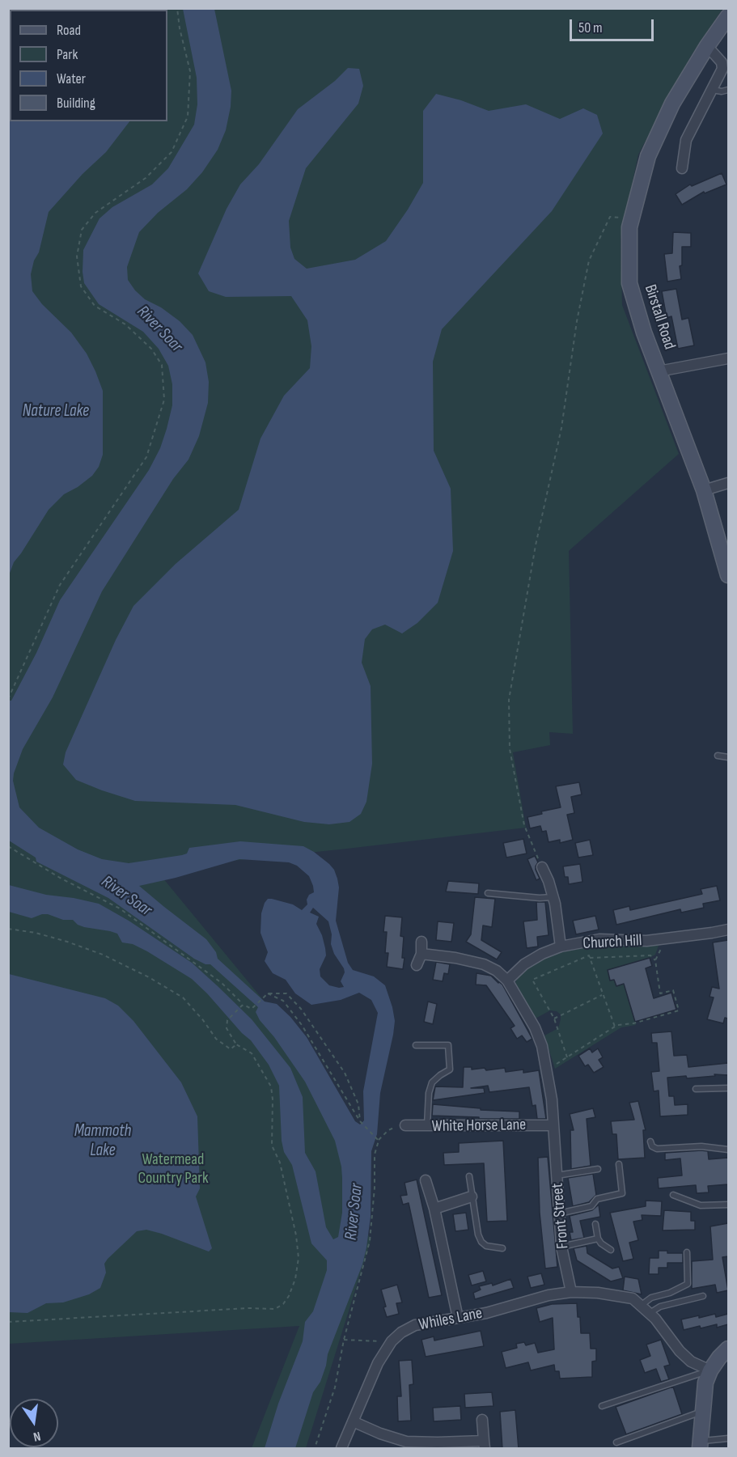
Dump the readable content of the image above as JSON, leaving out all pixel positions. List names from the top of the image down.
{
  "streets": {
    "street": [
      "Birstall Road",
      "Church Hill",
      "White Horse Lane",
      "Front Street",
      "Whiles Lane"
    ]
  },
  "crossings": [
    ["Church Hill", "Front Street"],
    ["White Horse Lane", "Front Street"],
    ["Front Street", "Whiles Lane"]
  ],
  "water": ["River Soar", "Nature Lake", "Mammoth Lake"],
  "parks": ["Watermead Country Park"],
  "legend": [
    "Road",
    "Park",
    "Water",
    "Building"
  ],
  "scale_bar": "50 m",
  "north": "bottom"
}
